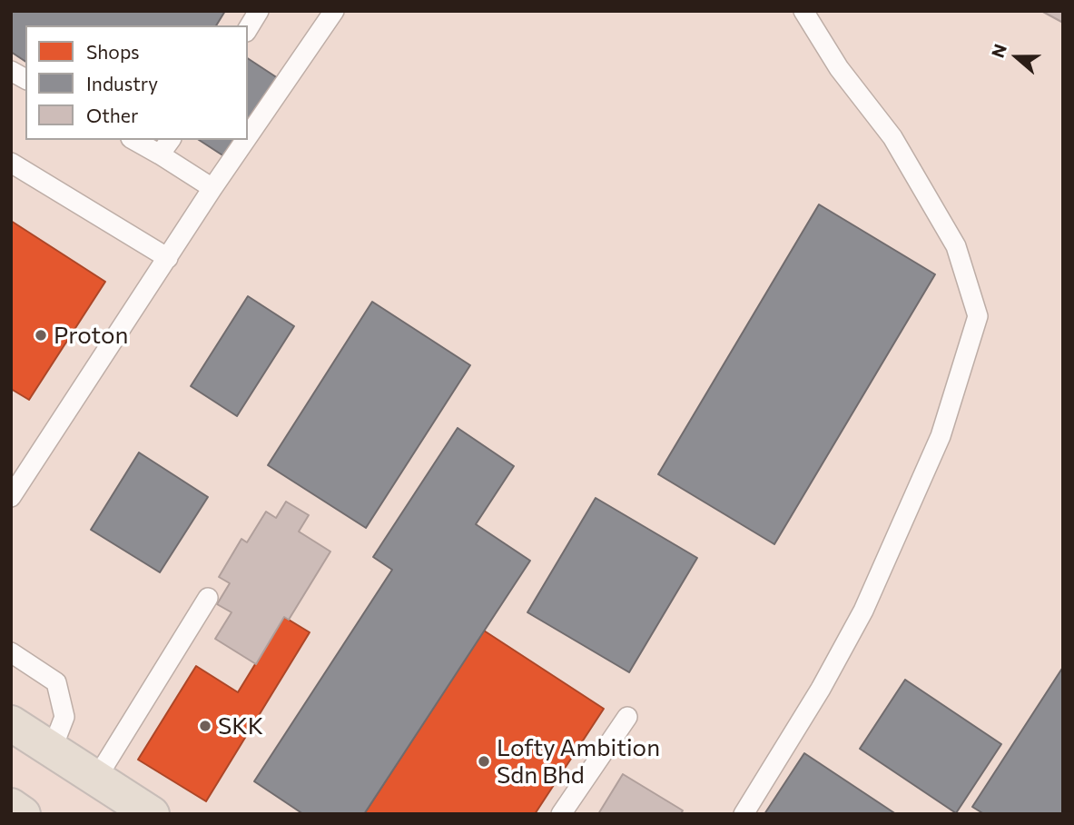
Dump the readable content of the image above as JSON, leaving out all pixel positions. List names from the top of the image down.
{
  "places": ["Proton", "SKK", "Lofty Ambition Sdn Bhd"],
  "legend": ["Shops", "Industry", "Other"],
  "north": "left"
}
